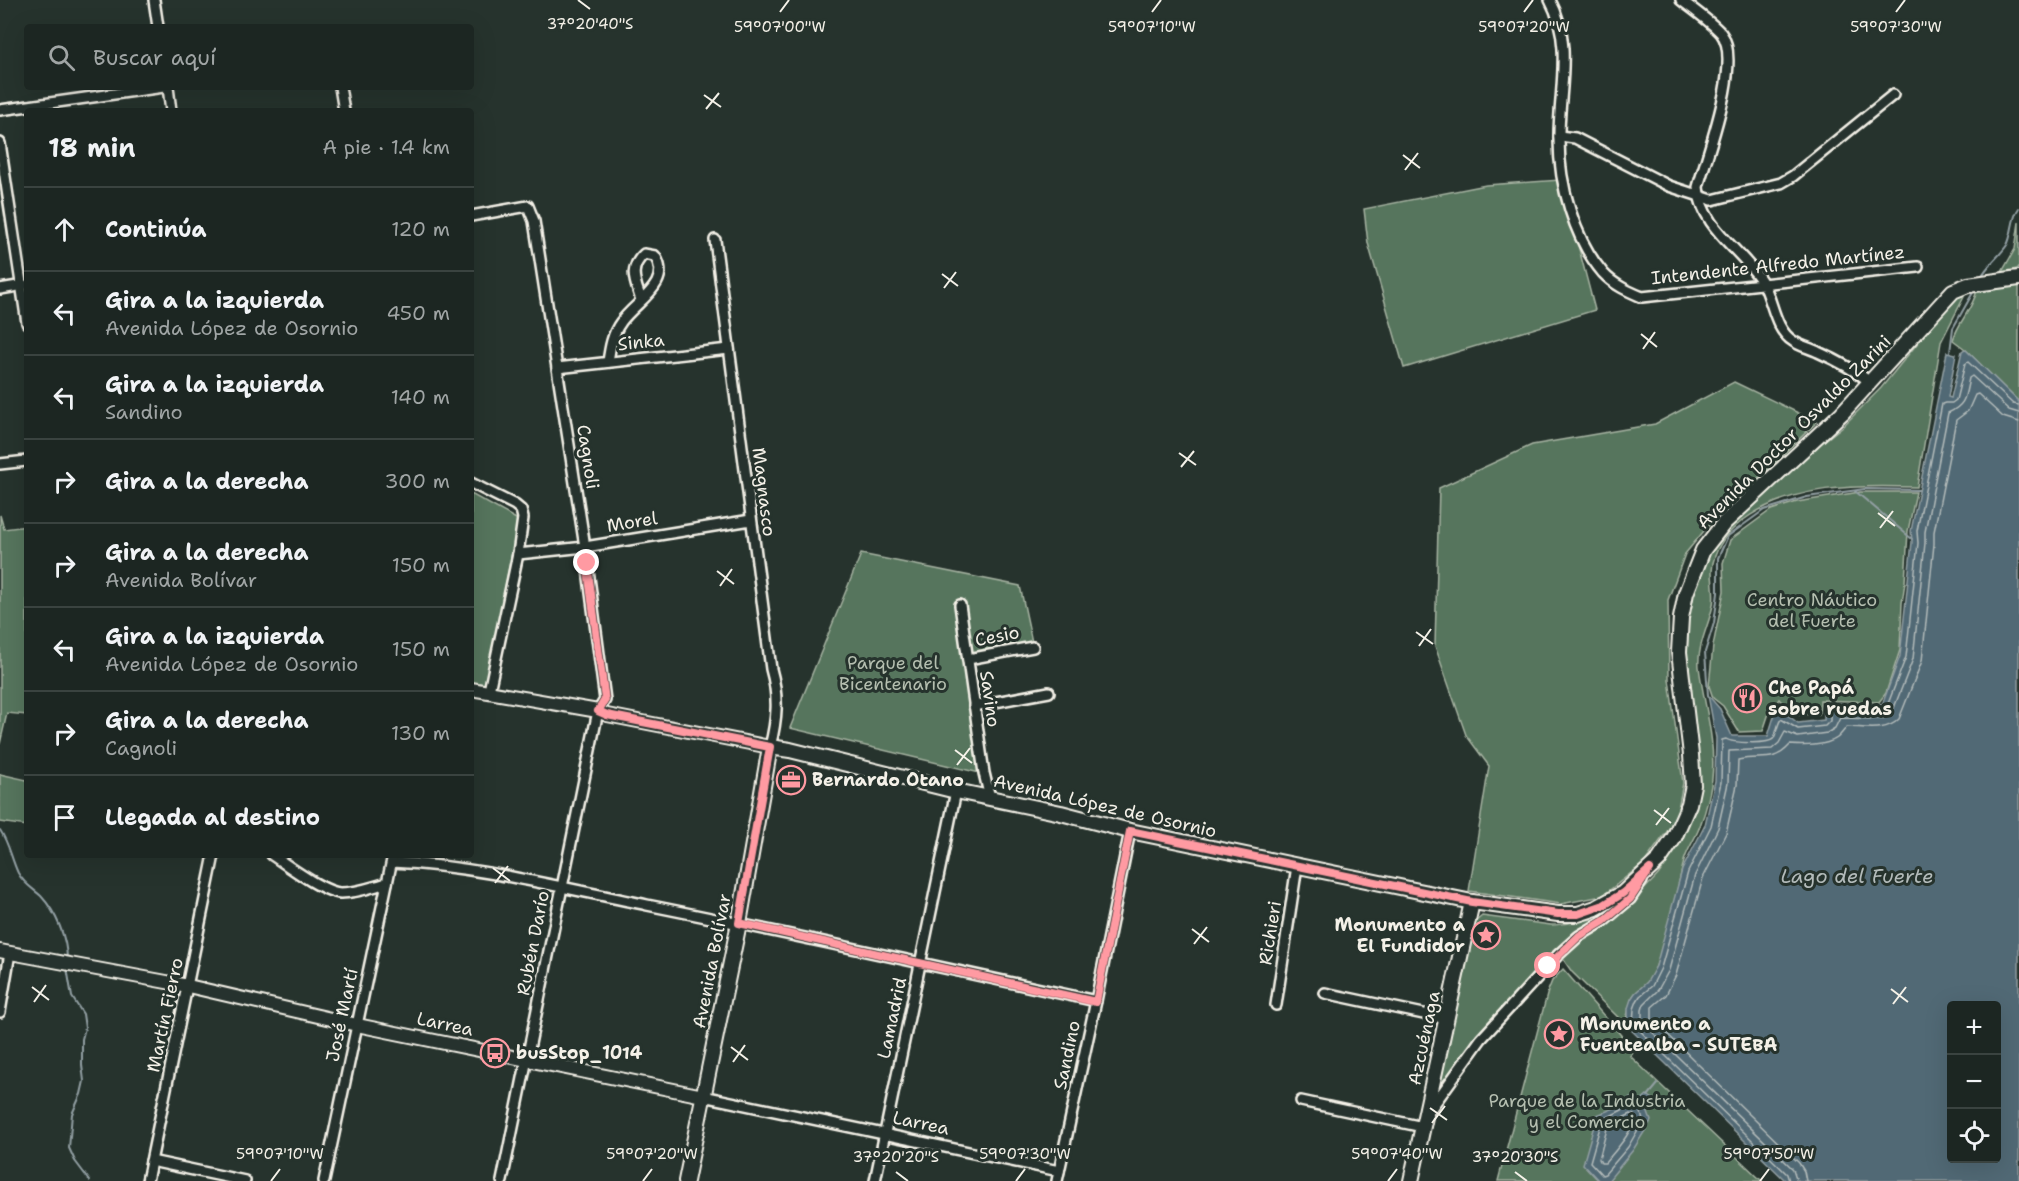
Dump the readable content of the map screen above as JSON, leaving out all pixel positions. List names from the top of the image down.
{
  "streets": {
    "main road": [
      "Avenida Doctor Osvaldo Zarini",
      "Avenida López de Osornio",
      "Avenida Bolívar",
      "Azcuénaga"
    ],
    "street": [
      "Intendente Alfredo Martínez",
      "Sinka",
      "Cagnoli",
      "Magnasco",
      "Morel",
      "Cesio",
      "Savino",
      "Richieri",
      "Rubén Darío",
      "Martín Fierro",
      "José Martí",
      "Lamadrid",
      "Larrea",
      "Sandino"
    ]
  },
  "crossings": [
    ["Sinka", "Cagnoli"],
    ["Sinka", "Magnasco"],
    ["Avenida Doctor Osvaldo Zarini", "Avenida López de Osornio"],
    ["Avenida Doctor Osvaldo Zarini", "Azcuénaga"],
    ["Cagnoli", "Morel"],
    ["Cagnoli", "Avenida López de Osornio"],
    ["Cagnoli", "Rubén Darío"],
    ["Magnasco", "Morel"],
    ["Magnasco", "Avenida López de Osornio"],
    ["Magnasco", "Avenida Bolívar"],
    ["Cesio", "Savino"],
    ["Savino", "Avenida López de Osornio"],
    ["Avenida López de Osornio", "Richieri"],
    ["Avenida López de Osornio", "Rubén Darío"],
    ["Avenida López de Osornio", "Avenida Bolívar"],
    ["Avenida López de Osornio", "Lamadrid"],
    ["Avenida López de Osornio", "Azcuénaga"],
    ["Avenida López de Osornio", "Sandino"],
    ["Rubén Darío", "Larrea"],
    ["Avenida Bolívar", "Larrea"],
    ["Martín Fierro", "Larrea"],
    ["José Martí", "Larrea"],
    ["Lamadrid", "Larrea"],
    ["Larrea", "Sandino"]
  ],
  "water": ["Lago del Fuerte"],
  "parks": ["Centro Náutico del Fuerte", "Parque del Bicentenario", "Parque de la Industria y el Comercio"],
  "places": {
    "restaurant": ["Che Papá sobre ruedas"],
    "office": ["Bernardo Otano"],
    "place": ["Monumento a El Fundidor", "Monumento a Fuentealba - SUTEBA"],
    "bus stop": ["busStop_1014"]
  },
  "page": {
    "search": "Buscar aquí",
    "heading": ["18 min", "A pie · 1.4 km"],
    "list": [
      ["Continúa", "120 m"],
      ["Gira a la izquierda", "Avenida López de Osornio", "450 m"],
      ["Gira a la izquierda", "Sandino", "140 m"],
      ["Gira a la derecha", "300 m"],
      ["Gira a la derecha", "Avenida Bolívar", "150 m"],
      ["Gira a la izquierda", "Avenida López de Osornio", "150 m"],
      ["Gira a la derecha", "Cagnoli", "130 m"],
      "Llegada al destino"
    ],
    "map_buttons": ["+", "−"]
  },
  "coordinates": [
    "37°20'40\"S",
    "59°07'00\"W",
    "59°07'10\"W",
    "59°07'20\"W",
    "59°07'30\"W",
    "59°07'40\"W",
    "59°07'50\"W",
    "37°20'20\"S",
    "37°20'30\"S"
  ]
}
